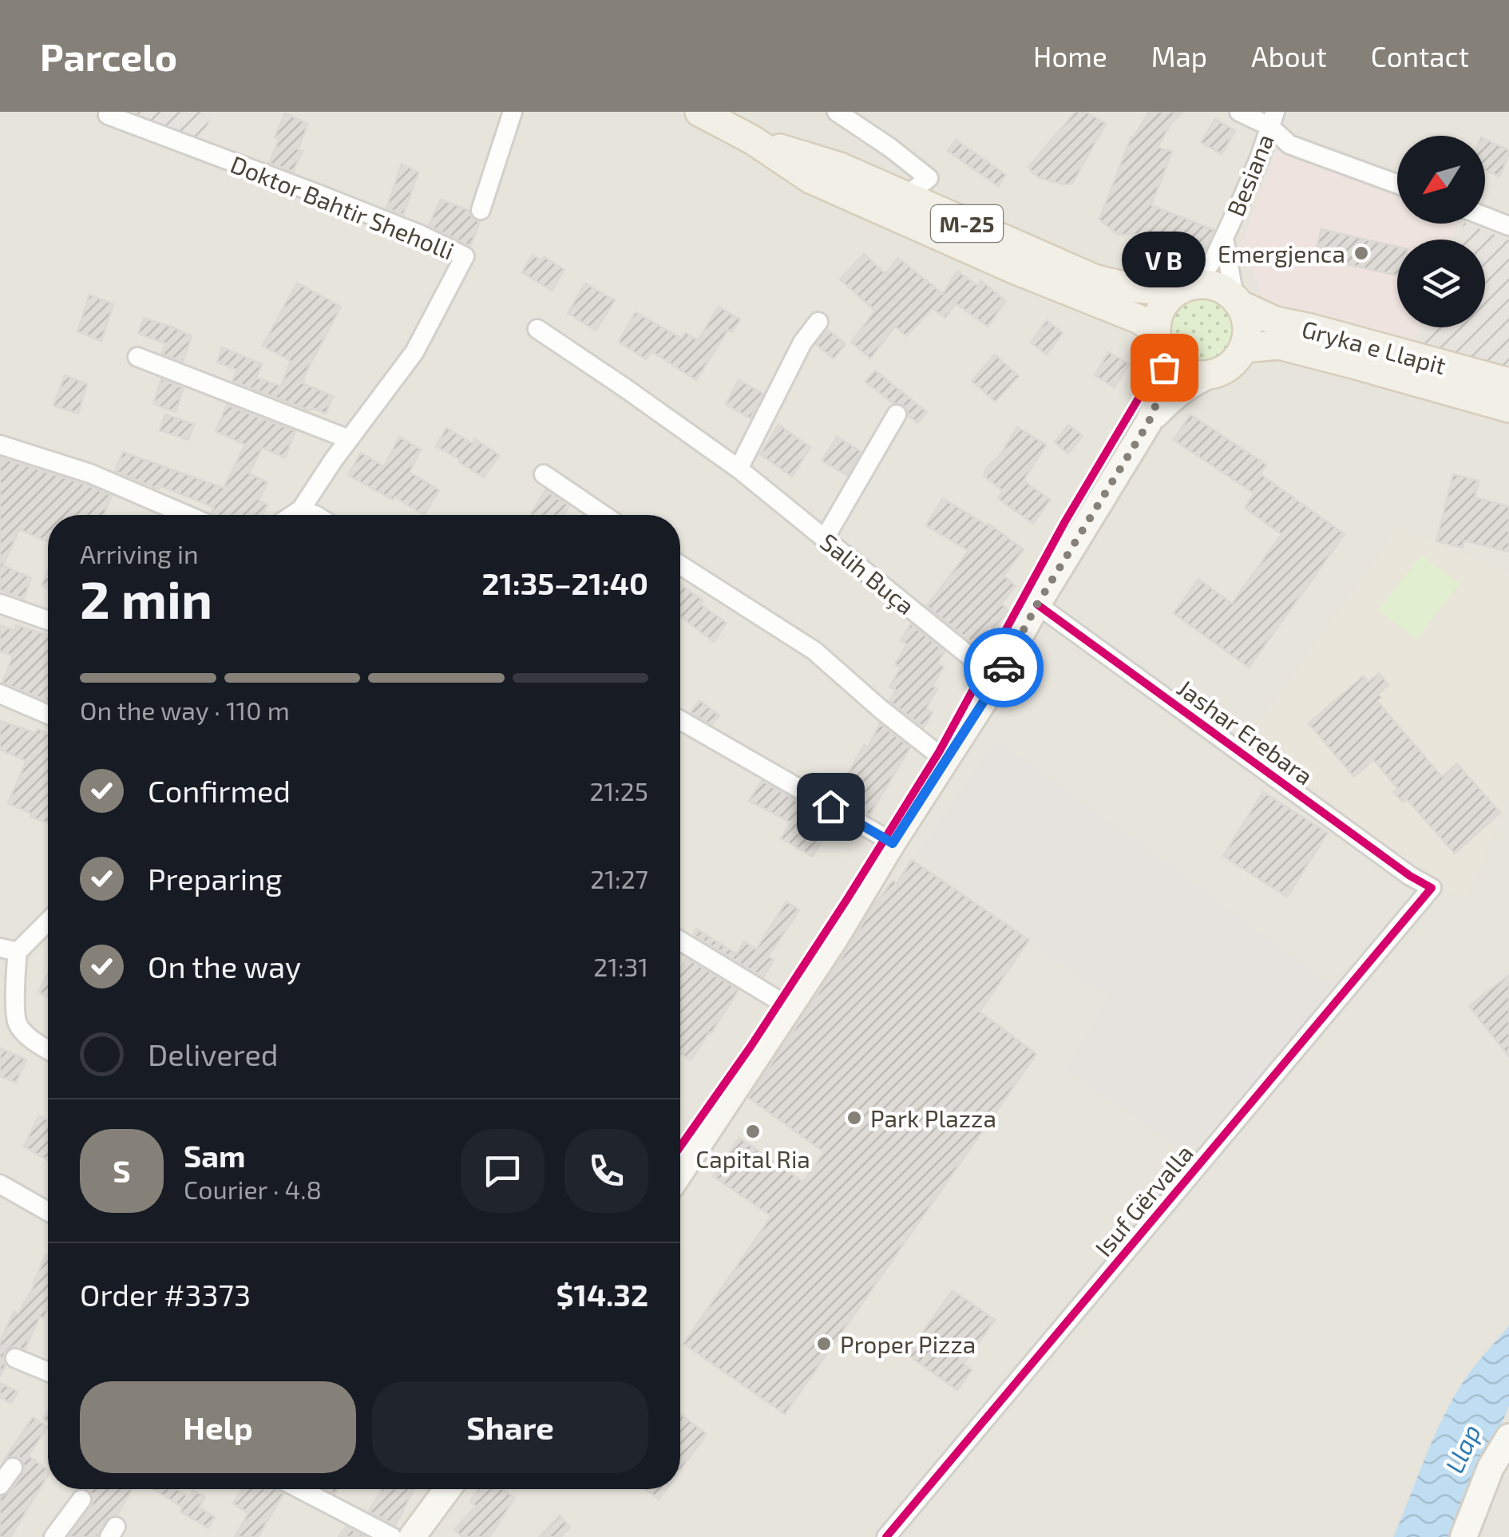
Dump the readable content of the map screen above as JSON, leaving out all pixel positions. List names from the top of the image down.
{
  "streets": {
    "main road": ["M-25", "Gryka e Llapit"],
    "street": [
      "Besiana",
      "Doktor Bahtir Sheholli",
      "Salih Buça",
      "Jashar Erebara",
      "Isuf Gërvalla"
    ]
  },
  "crossings": [
    ["Besiana", "M-25"],
    ["Besiana", "Gryka e Llapit"],
    ["M-25", "Gryka e Llapit"],
    ["Jashar Erebara", "Isuf Gërvalla"]
  ],
  "water": ["Llap"],
  "places": [
    "Emergjenca",
    "V B",
    "Park Plazza",
    "Capital Ria",
    "Proper Pizza"
  ],
  "north": "bottom left",
  "page": {
    "header": "Parcelo",
    "nav": [
      "Home",
      "Map",
      "About",
      "Contact"
    ],
    "bubble": "V B",
    "heading": ["2 min", "Arriving in", "21:35–21:40"],
    "panel": [
      "Sam",
      "Courier · 4.8",
      "Order #3373",
      "$14.32"
    ],
    "bar": "On the way · 110 m",
    "list": [
      ["Confirmed", "21:25"],
      ["Preparing", "21:27"],
      ["On the way", "21:31"],
      "Delivered"
    ],
    "round": "S",
    "buttons": ["Help", "Share"]
  }
}
